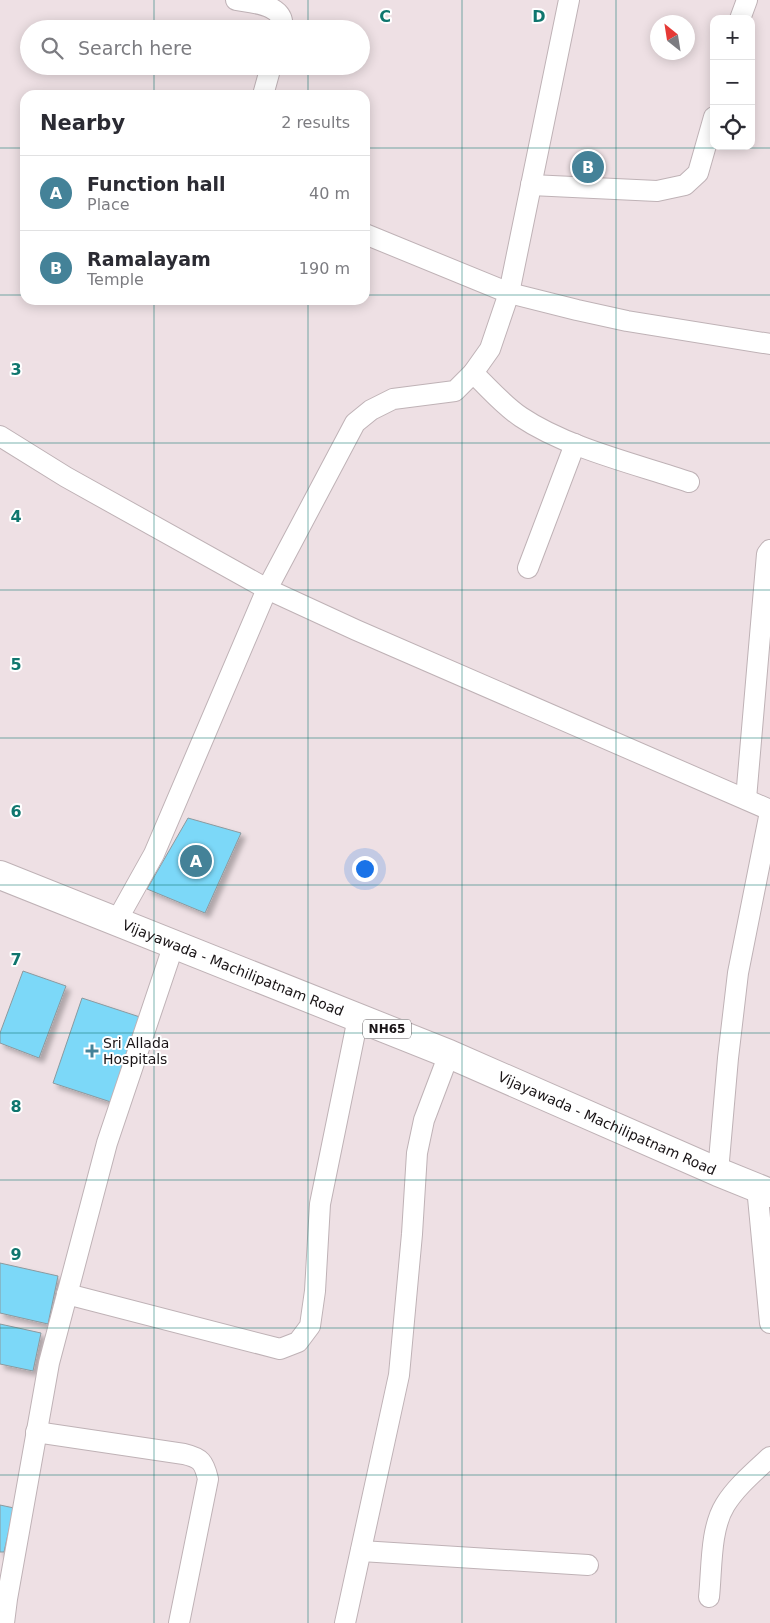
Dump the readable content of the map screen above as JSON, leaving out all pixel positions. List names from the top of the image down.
{
  "streets": {
    "highway": ["Vijayawada - Machilipatnam Road", "NH65"]
  },
  "places": {
    "health": ["Sri Allada Hospitals"]
  },
  "north": "top left",
  "page": {
    "map_buttons": ["+", "−"],
    "search": "Search here",
    "heading": ["Nearby", "2 results"],
    "pins": ["B", "A"],
    "list": [
      {
        "mark": "A",
        "name": "Function hall",
        "note": "Place",
        "value": "40 m"
      },
      {
        "mark": "B",
        "name": "Ramalayam",
        "note": "Temple",
        "value": "190 m"
      }
    ]
  },
  "grid": {
    "columns": ["C", "D"],
    "rows": [
      "3",
      "4",
      "5",
      "6",
      "7",
      "8",
      "9"
    ]
  }
}
